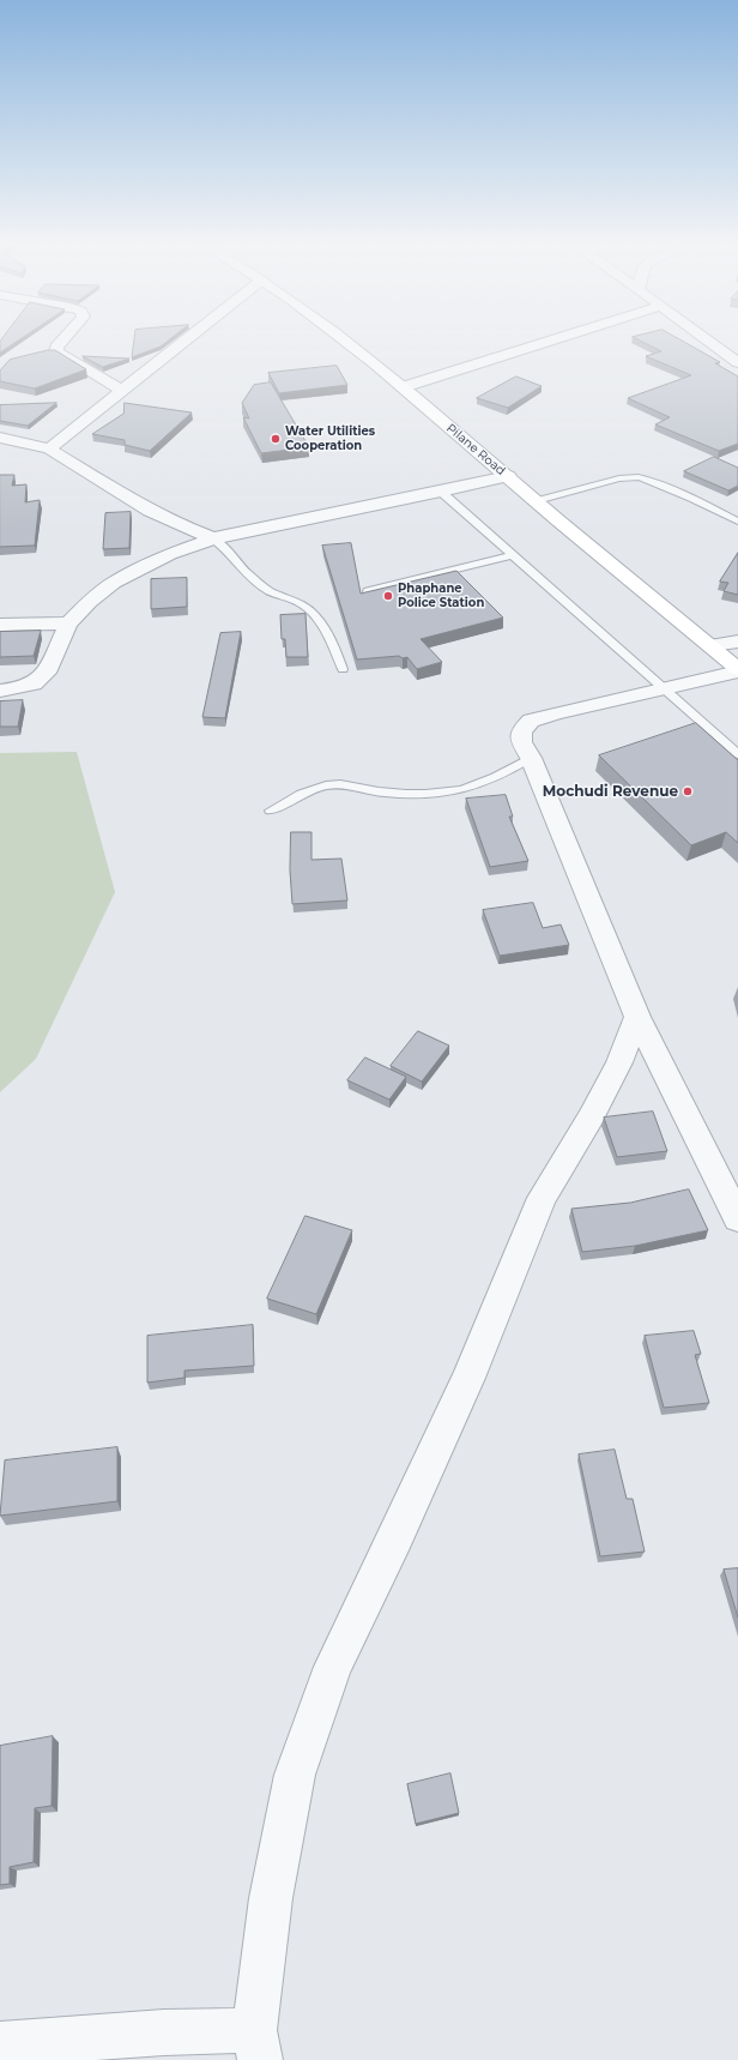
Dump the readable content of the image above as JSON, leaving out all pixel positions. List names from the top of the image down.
{
  "streets": {
    "main road": ["Pilane Road"]
  },
  "places": ["Water Utilities Cooperation", "Phaphane Police Station", "Mochudi Revenue"]
}
